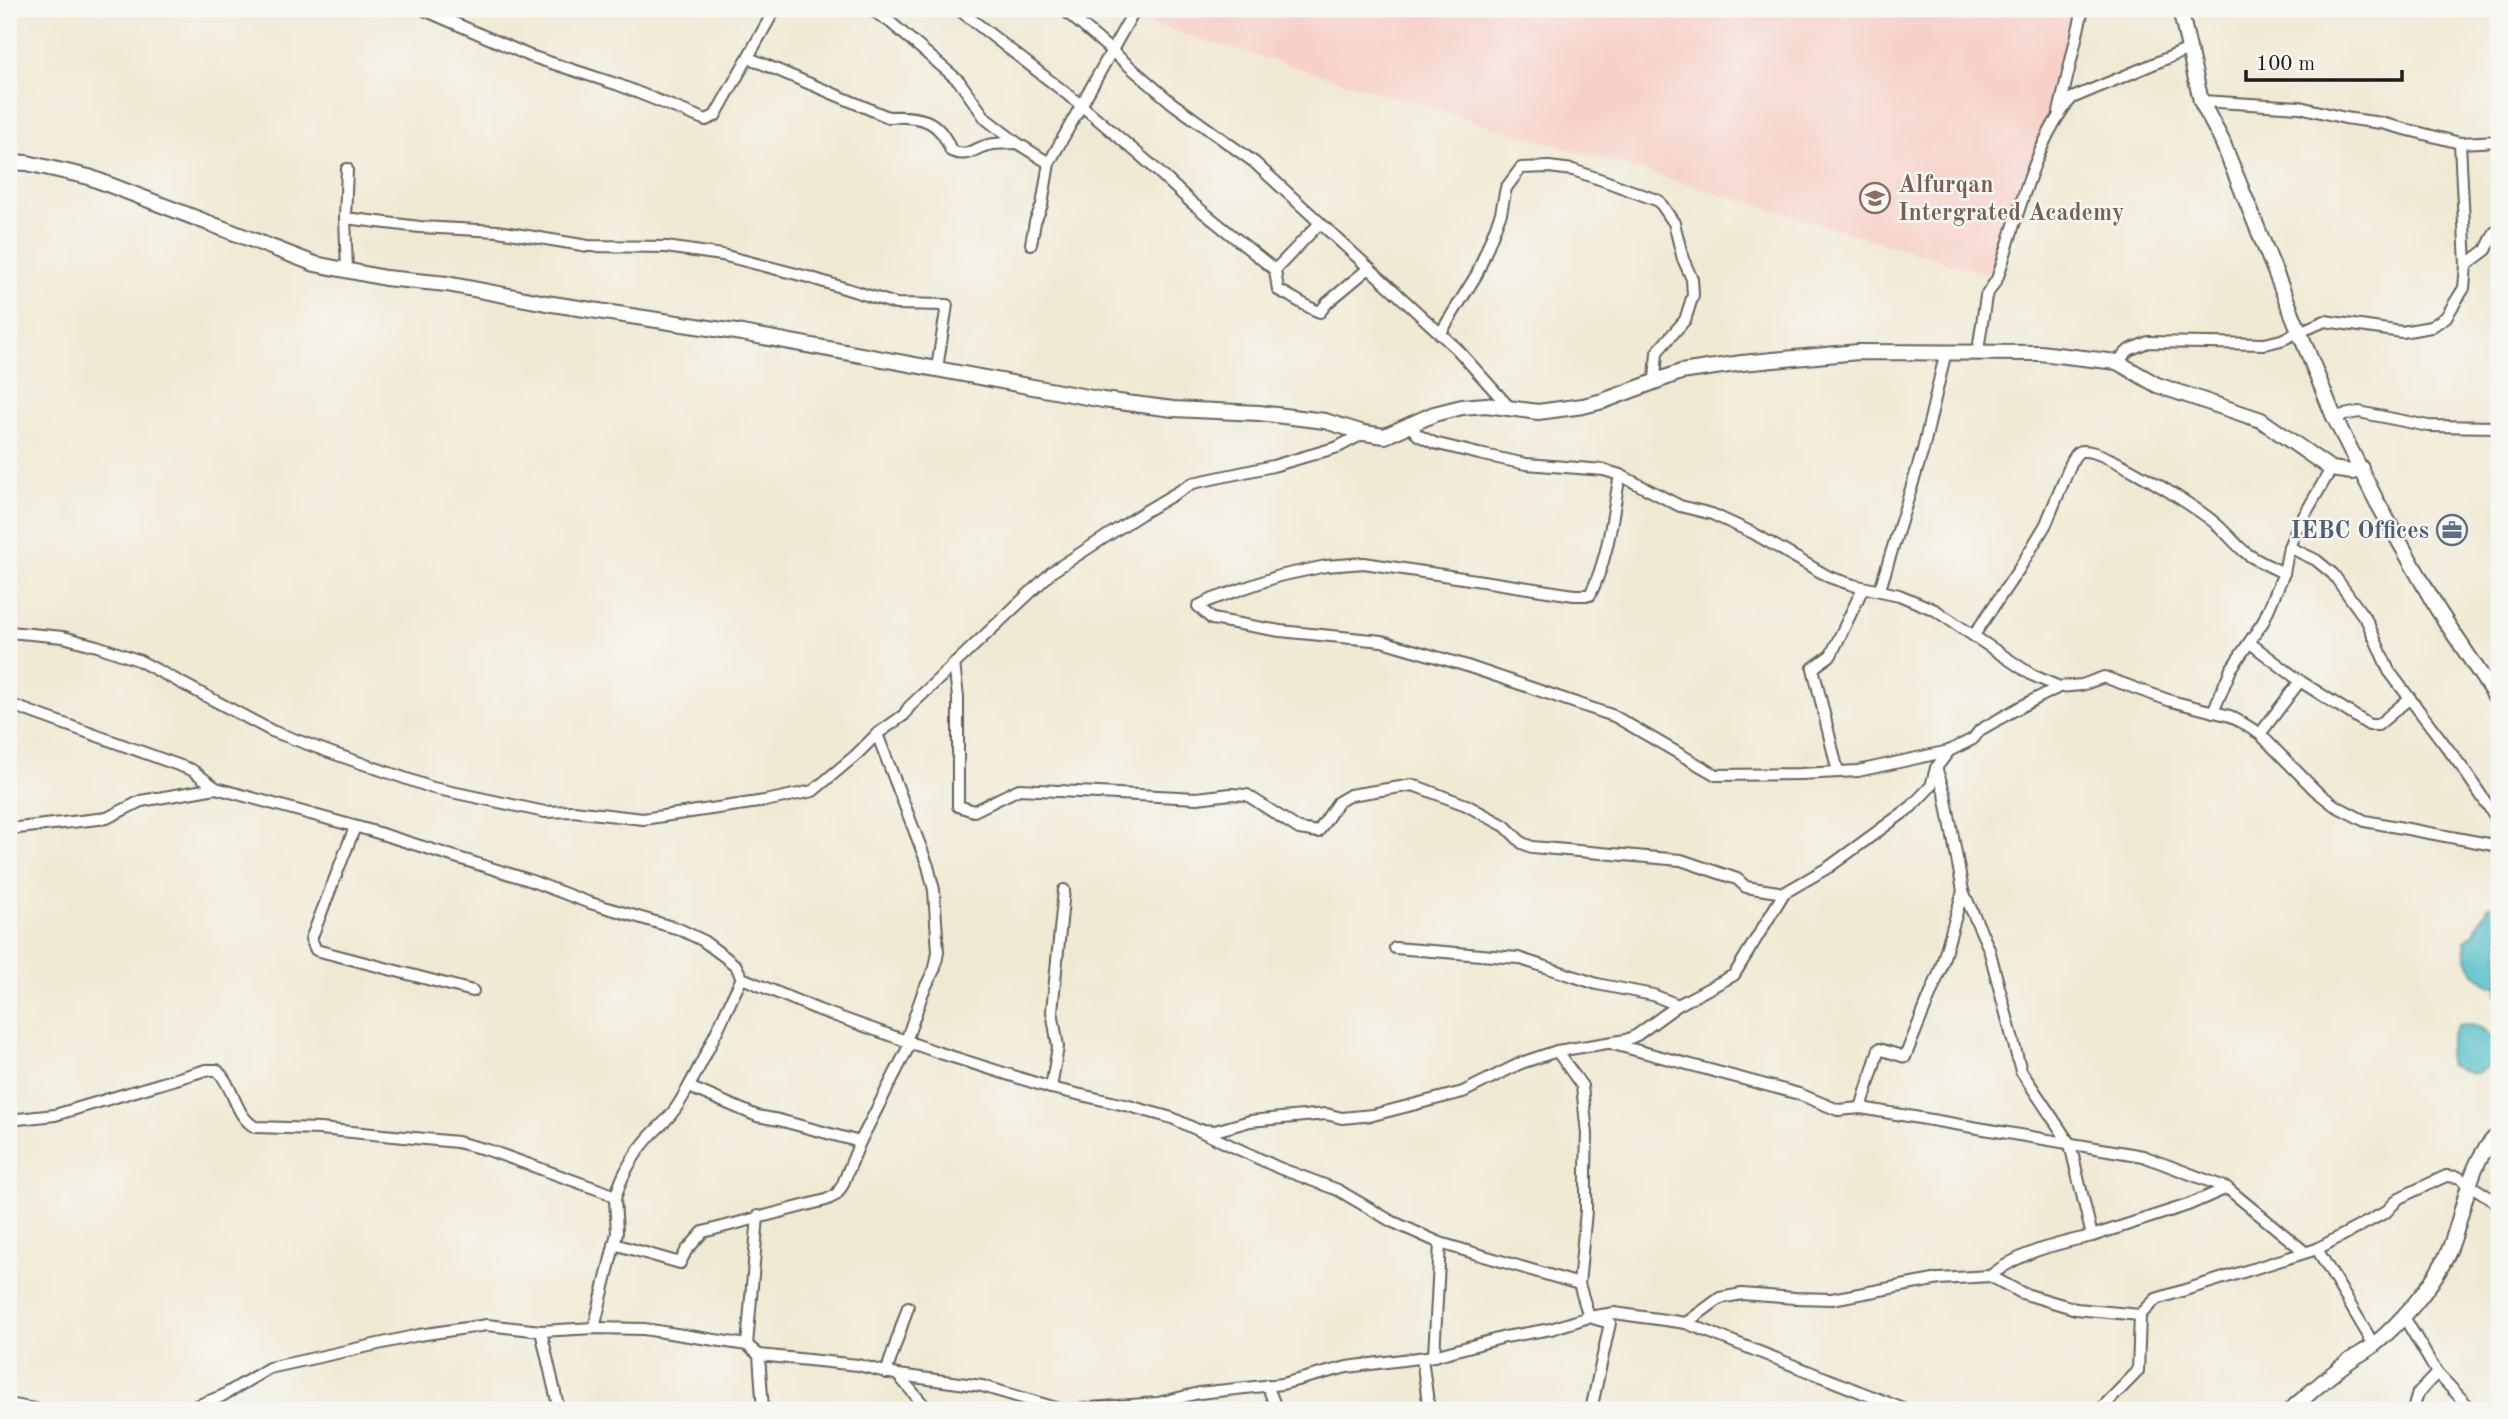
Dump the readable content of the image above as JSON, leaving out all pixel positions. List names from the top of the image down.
{
  "places": {
    "school or university": ["Alfurqan Intergrated Academy"],
    "office": ["IEBC Offices"]
  },
  "scale_bar": "100 m"
}
